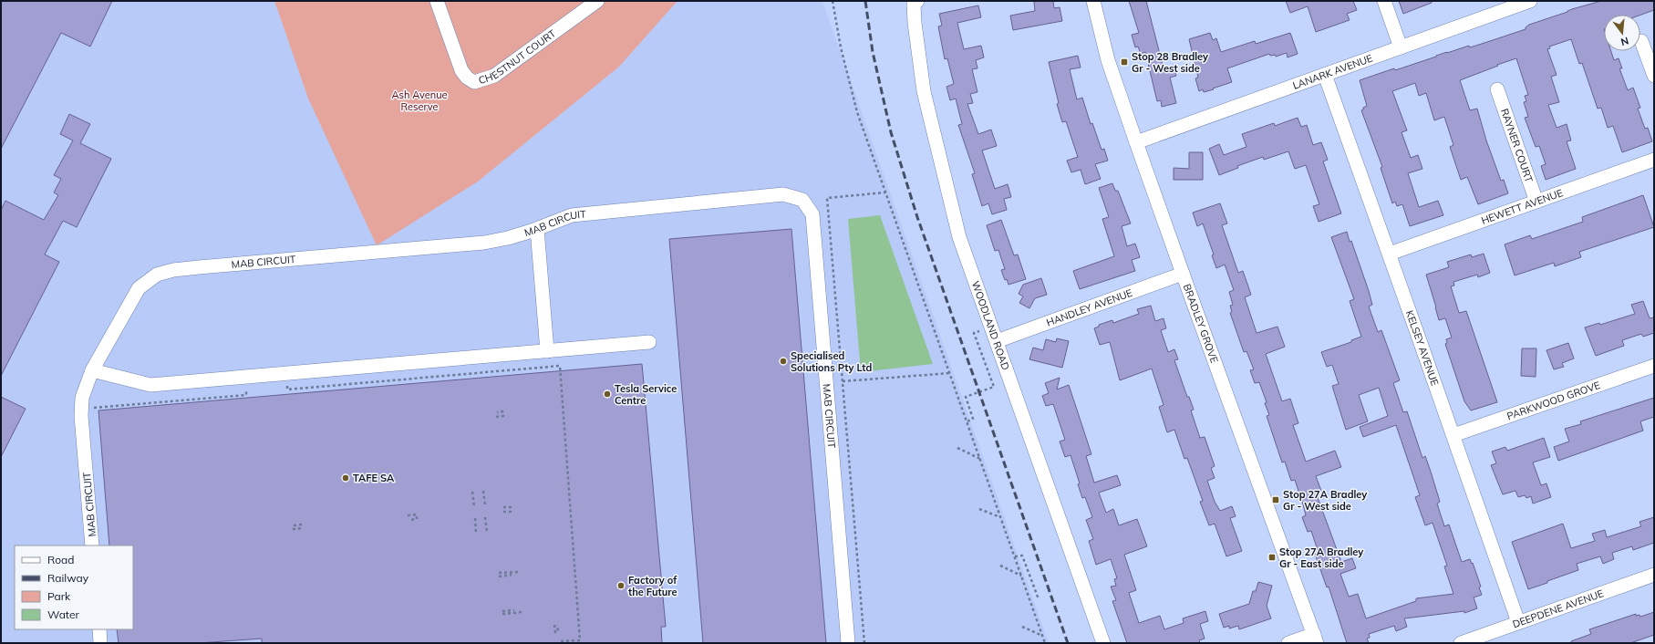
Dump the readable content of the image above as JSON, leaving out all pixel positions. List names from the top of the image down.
{
  "streets": {
    "street": [
      "CHESTNUT COURT",
      "LANARK AVENUE",
      "RAYNER COURT",
      "HEWETT AVENUE",
      "MAB CIRCUIT",
      "HANDLEY AVENUE",
      "BRADLEY GROVE",
      "WOODLAND ROAD",
      "KELSEY AVENUE",
      "PARKWOOD GROVE",
      "DEEPDENE AVENUE"
    ]
  },
  "crossings": [
    ["LANARK AVENUE", "BRADLEY GROVE"],
    ["LANARK AVENUE", "KELSEY AVENUE"],
    ["RAYNER COURT", "HEWETT AVENUE"],
    ["HEWETT AVENUE", "KELSEY AVENUE"],
    ["HANDLEY AVENUE", "BRADLEY GROVE"],
    ["HANDLEY AVENUE", "WOODLAND ROAD"],
    ["KELSEY AVENUE", "PARKWOOD GROVE"],
    ["KELSEY AVENUE", "DEEPDENE AVENUE"]
  ],
  "parks": ["Ash Avenue Reserve"],
  "places": {
    "transit": ["Stop 28 Bradley Gr - West side", "Stop 27A Bradley Gr - West side", "Stop 27A Bradley Gr - East side"],
    "other": [
      "Specialised Solutions Pty Ltd",
      "Tesla Service Centre",
      "TAFE SA",
      "Factory of the Future"
    ]
  },
  "legend": [
    "Road",
    "Railway",
    "Park",
    "Water"
  ],
  "north": "bottom"
}
